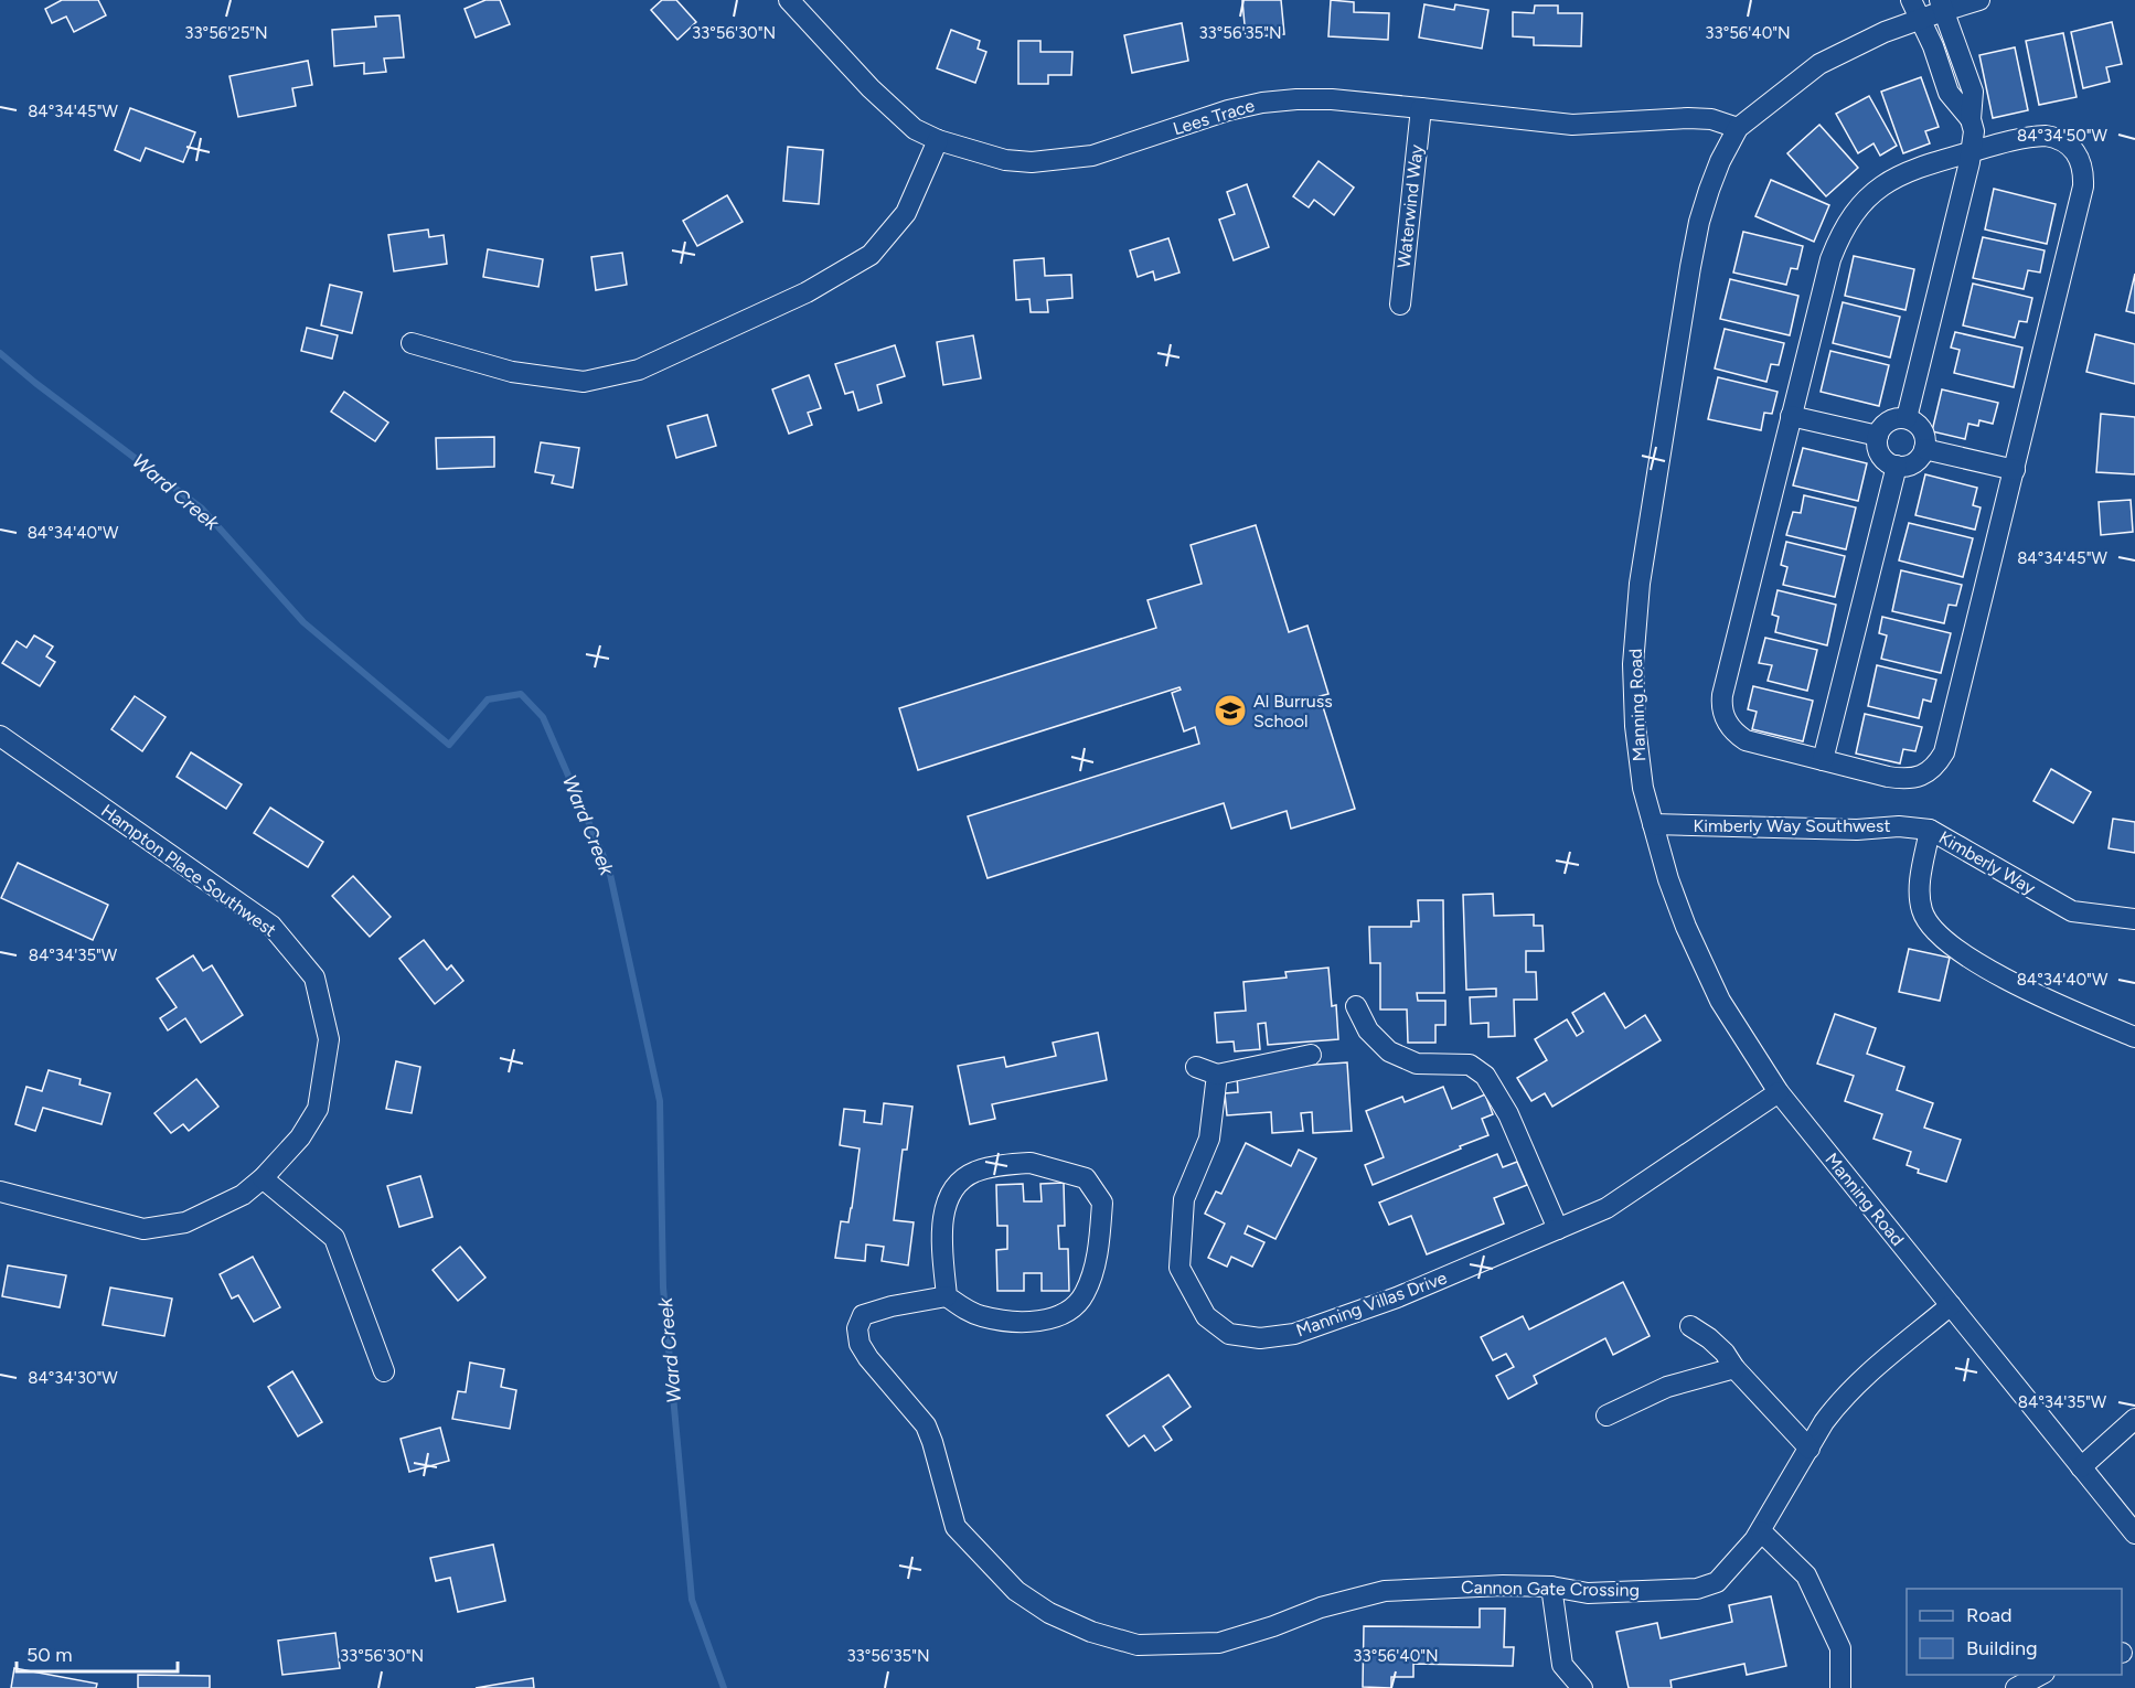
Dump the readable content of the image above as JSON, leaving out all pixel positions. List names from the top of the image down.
{
  "streets": {
    "street": [
      "Lees Trace",
      "Waterwind Way",
      "Manning Road",
      "Kimberly Way Southwest",
      "Kimberly Way",
      "Hampton Place Southwest",
      "Manning Villas Drive",
      "Cannon Gate Crossing"
    ]
  },
  "crossings": [
    ["Lees Trace", "Waterwind Way"],
    ["Lees Trace", "Manning Road"],
    ["Manning Road", "Kimberly Way Southwest"],
    ["Manning Road", "Manning Villas Drive"],
    ["Manning Road", "Cannon Gate Crossing"],
    ["Kimberly Way Southwest", "Kimberly Way"]
  ],
  "water": ["Ward Creek"],
  "places": {
    "school or university": ["Al Burruss School"]
  },
  "legend": ["Road", "Building"],
  "scale_bar": "50 m",
  "coordinates": [
    "33°56'25\"N",
    "33°56'30\"N",
    "33°56'35\"N",
    "33°56'40\"N",
    "84°34'45\"W",
    "84°34'50\"W",
    "84°34'40\"W",
    "84°34'35\"W",
    "84°34'30\"W"
  ]
}
